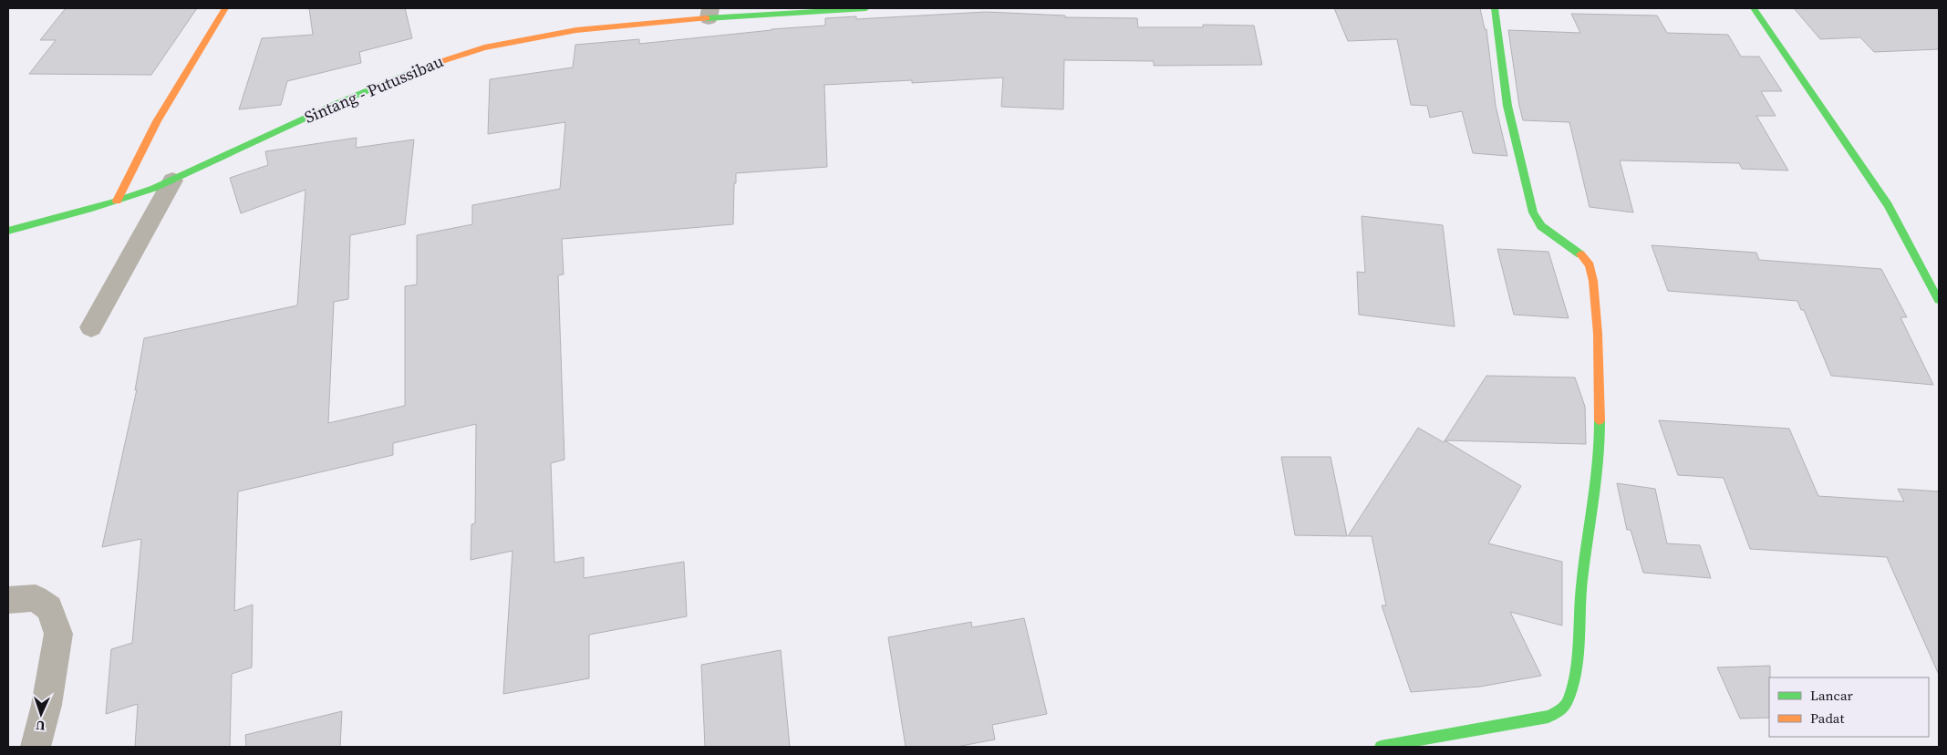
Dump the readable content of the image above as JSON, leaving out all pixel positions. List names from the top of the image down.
{
  "streets": {
    "main road": ["Sintang - Putussibau"]
  },
  "legend": ["Lancar", "Padat"],
  "north": "bottom"
}
